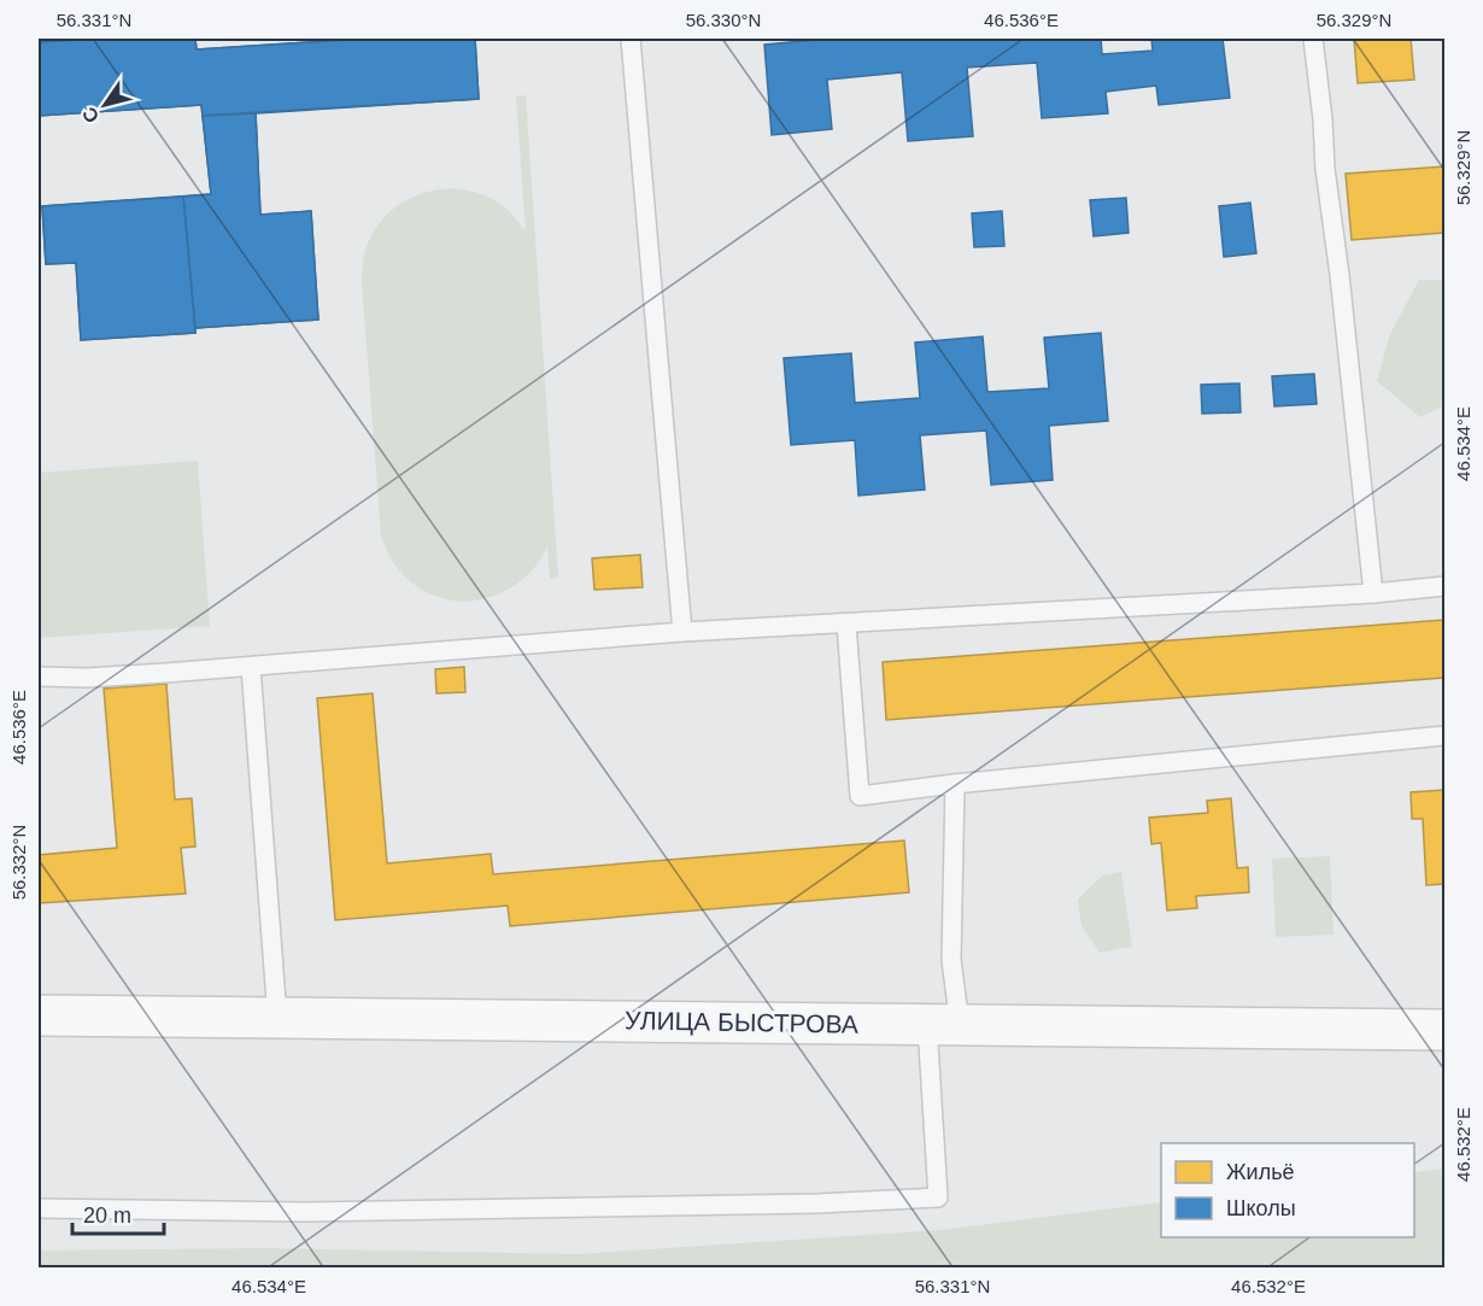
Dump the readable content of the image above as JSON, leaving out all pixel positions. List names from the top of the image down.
{
  "streets": {
    "street": ["УЛИЦА БЫСТРОВА"]
  },
  "legend": ["Жильё", "Школы"],
  "scale_bar": "20 m",
  "north": "bottom left",
  "coordinates": [
    "56.331°N",
    "56.330°N",
    "46.536°E",
    "56.329°N",
    "46.534°E",
    "56.332°N",
    "46.532°E"
  ]
}
